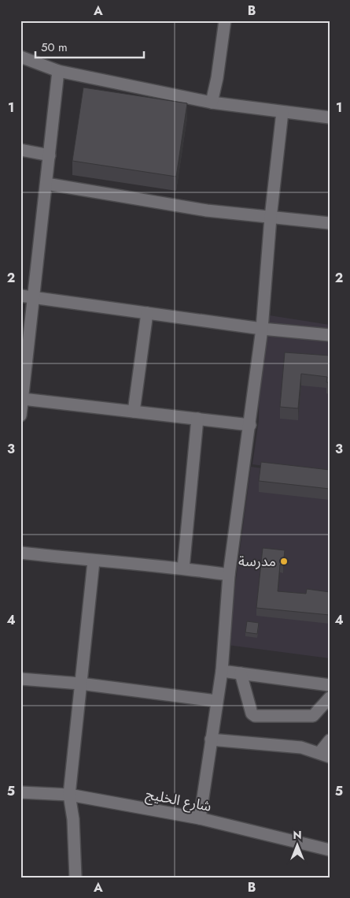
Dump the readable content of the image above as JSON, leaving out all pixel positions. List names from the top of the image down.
{
  "streets": {
    "street": ["شارع الخليج"]
  },
  "places": ["مدرسة"],
  "scale_bar": "50 m",
  "north": "top",
  "grid": {
    "columns": ["A", "B"],
    "rows": [
      "1",
      "2",
      "3",
      "4",
      "5"
    ]
  }
}
